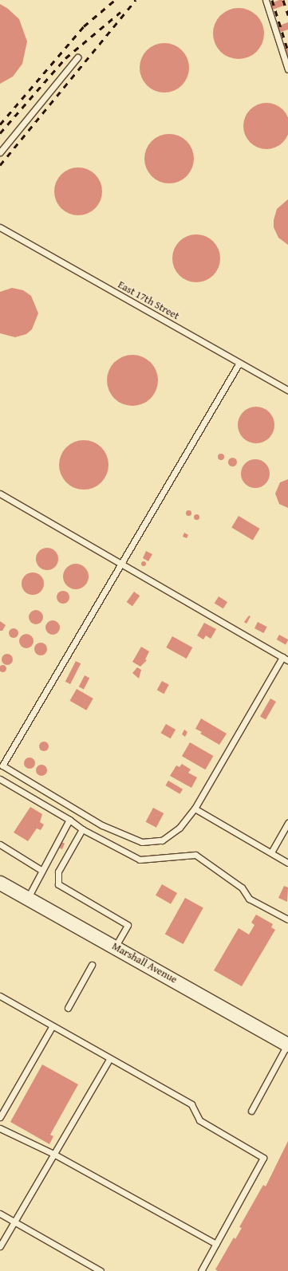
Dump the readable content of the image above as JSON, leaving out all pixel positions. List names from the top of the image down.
{
  "streets": {
    "street": ["Marshall Avenue"],
    "lane": ["East 17th Street"]
  }
}
